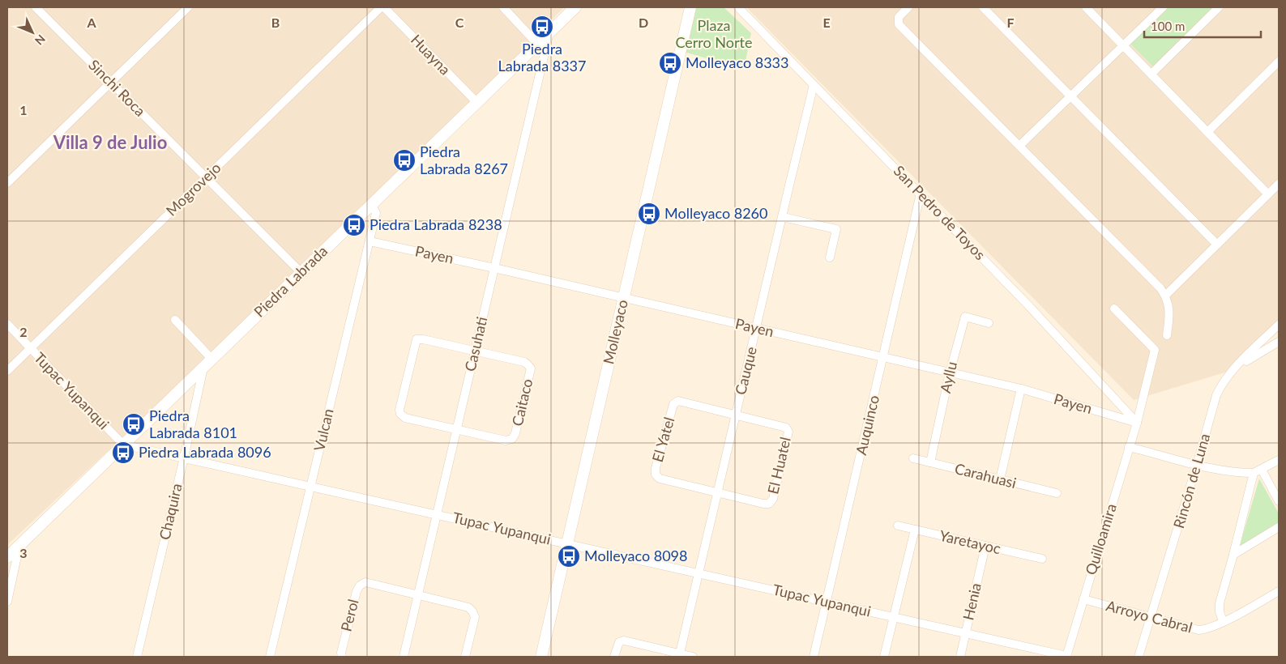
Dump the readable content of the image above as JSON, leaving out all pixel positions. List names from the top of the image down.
{
  "streets": {
    "main road": ["Piedra Labrada", "Molleyaco"],
    "street": [
      "Huayna",
      "Sinchi Roca",
      "Mogrovejo",
      "San Pedro de Toyos",
      "Payen",
      "Casuhati",
      "Cauque",
      "Ayllu",
      "Tupac Yupanqui",
      "Caitaco",
      "Auquinco",
      "Vulcan",
      "El Yatel",
      "El Huatel",
      "Carahuasi",
      "Rincón de Luna",
      "Chaquira",
      "Quilloamira",
      "Yaretayoc",
      "Henia",
      "Perol",
      "Arroyo Cabral"
    ]
  },
  "crossings": [
    ["Huayna", "Piedra Labrada"],
    ["Sinchi Roca", "Mogrovejo"],
    ["Sinchi Roca", "Piedra Labrada"],
    ["Mogrovejo", "Tupac Yupanqui"],
    ["San Pedro de Toyos", "Payen"],
    ["San Pedro de Toyos", "Cauque"],
    ["San Pedro de Toyos", "Auquinco"],
    ["San Pedro de Toyos", "Quilloamira"],
    ["Payen", "Molleyaco"],
    ["Payen", "Casuhati"],
    ["Payen", "Cauque"],
    ["Payen", "Ayllu"],
    ["Payen", "Auquinco"],
    ["Payen", "Vulcan"],
    ["Payen", "Quilloamira"],
    ["Piedra Labrada", "Casuhati"],
    ["Piedra Labrada", "Tupac Yupanqui"],
    ["Piedra Labrada", "Vulcan"],
    ["Piedra Labrada", "Chaquira"],
    ["Molleyaco", "Tupac Yupanqui"],
    ["Casuhati", "Tupac Yupanqui"],
    ["Casuhati", "Caitaco"],
    ["Casuhati", "Perol"],
    ["Cauque", "Tupac Yupanqui"],
    ["Cauque", "El Yatel"],
    ["Cauque", "El Huatel"],
    ["Ayllu", "Carahuasi"],
    ["Tupac Yupanqui", "Auquinco"],
    ["Tupac Yupanqui", "Vulcan"],
    ["Tupac Yupanqui", "Chaquira"],
    ["Tupac Yupanqui", "Quilloamira"],
    ["Tupac Yupanqui", "Henia"],
    ["El Yatel", "El Huatel"],
    ["Rincón de Luna", "Arroyo Cabral"],
    ["Quilloamira", "Arroyo Cabral"],
    ["Yaretayoc", "Henia"]
  ],
  "districts": ["Villa 9 de Julio"],
  "parks": ["Plaza Cerro Norte"],
  "places": {
    "bus stop": [
      "Piedra Labrada 8337",
      "Molleyaco 8333",
      "Piedra Labrada 8267",
      "Molleyaco 8260",
      "Piedra Labrada 8238",
      "Piedra Labrada 8101",
      "Piedra Labrada 8096",
      "Molleyaco 8098"
    ]
  },
  "scale_bar": "100 m",
  "north": "bottom right",
  "grid": {
    "columns": [
      "A",
      "B",
      "C",
      "D",
      "E",
      "F"
    ],
    "rows": ["1", "2", "3"]
  }
}
